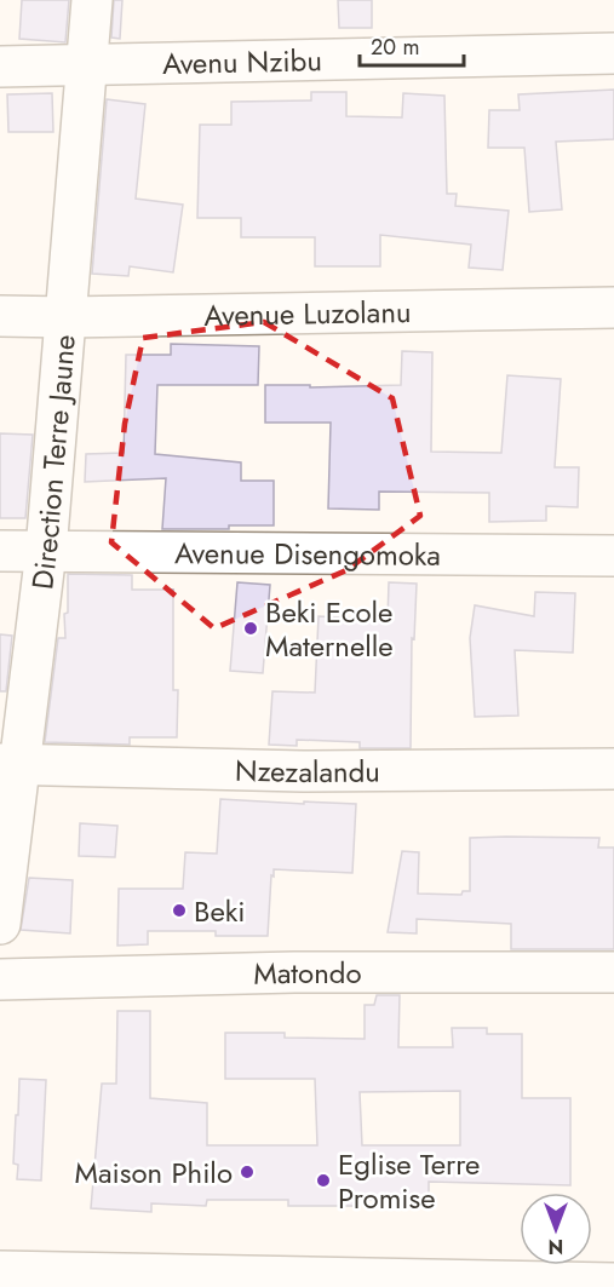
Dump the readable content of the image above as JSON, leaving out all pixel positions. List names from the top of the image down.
{
  "streets": {
    "street": [
      "Avenu Nzibu",
      "Avenue Luzolanu",
      "Direction Terre Jaune",
      "Avenue Disengomoka",
      "Nzezalandu",
      "Matondo"
    ]
  },
  "crossings": [
    ["Avenu Nzibu", "Direction Terre Jaune"],
    ["Avenue Luzolanu", "Direction Terre Jaune"],
    ["Direction Terre Jaune", "Avenue Disengomoka"],
    ["Direction Terre Jaune", "Nzezalandu"]
  ],
  "places": [
    "Beki Ecole Maternelle",
    "Beki",
    "Maison Philo",
    "Eglise Terre Promise"
  ],
  "scale_bar": "20 m",
  "north": "bottom"
}
